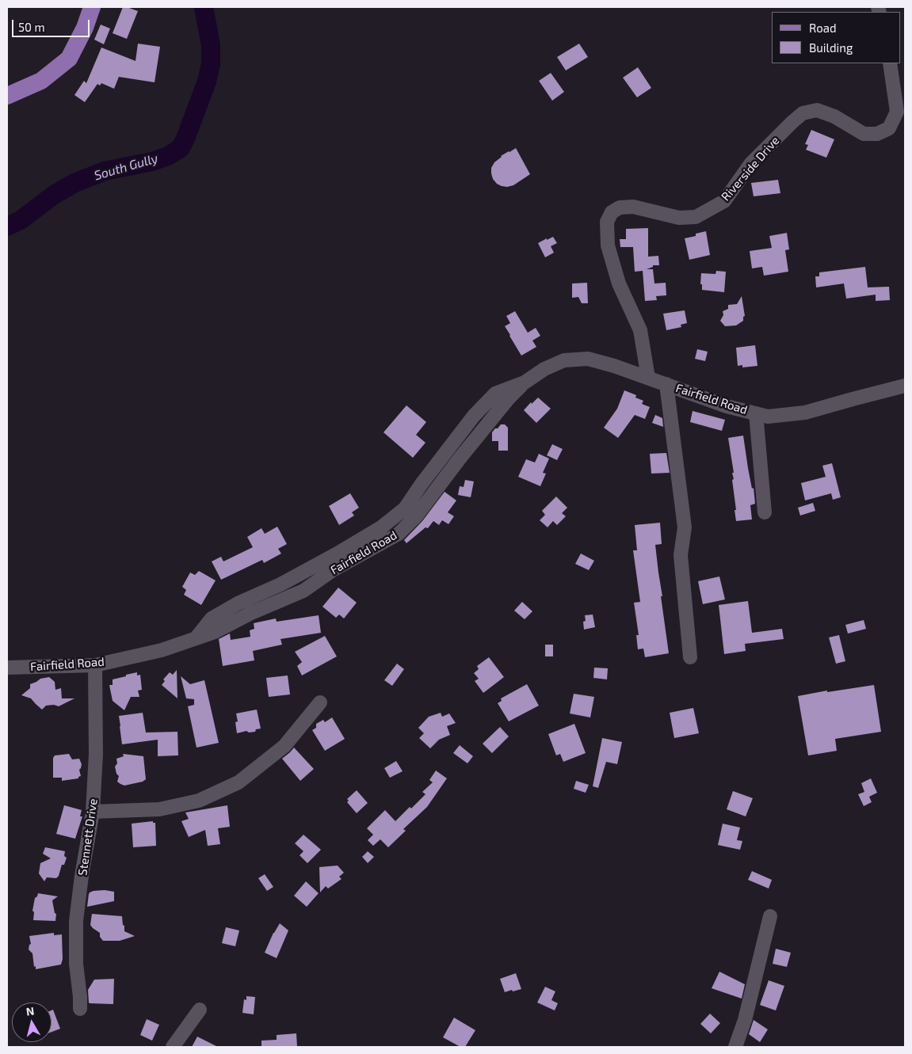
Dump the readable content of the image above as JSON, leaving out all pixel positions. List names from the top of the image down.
{
  "streets": {
    "street": ["Riverside Drive", "Fairfield Road", "Stennett Drive"]
  },
  "crossings": [
    ["Riverside Drive", "Fairfield Road"],
    ["Fairfield Road", "Stennett Drive"]
  ],
  "water": ["South Gully"],
  "legend": ["Road", "Building"],
  "scale_bar": "50 m",
  "north": "top"
}
